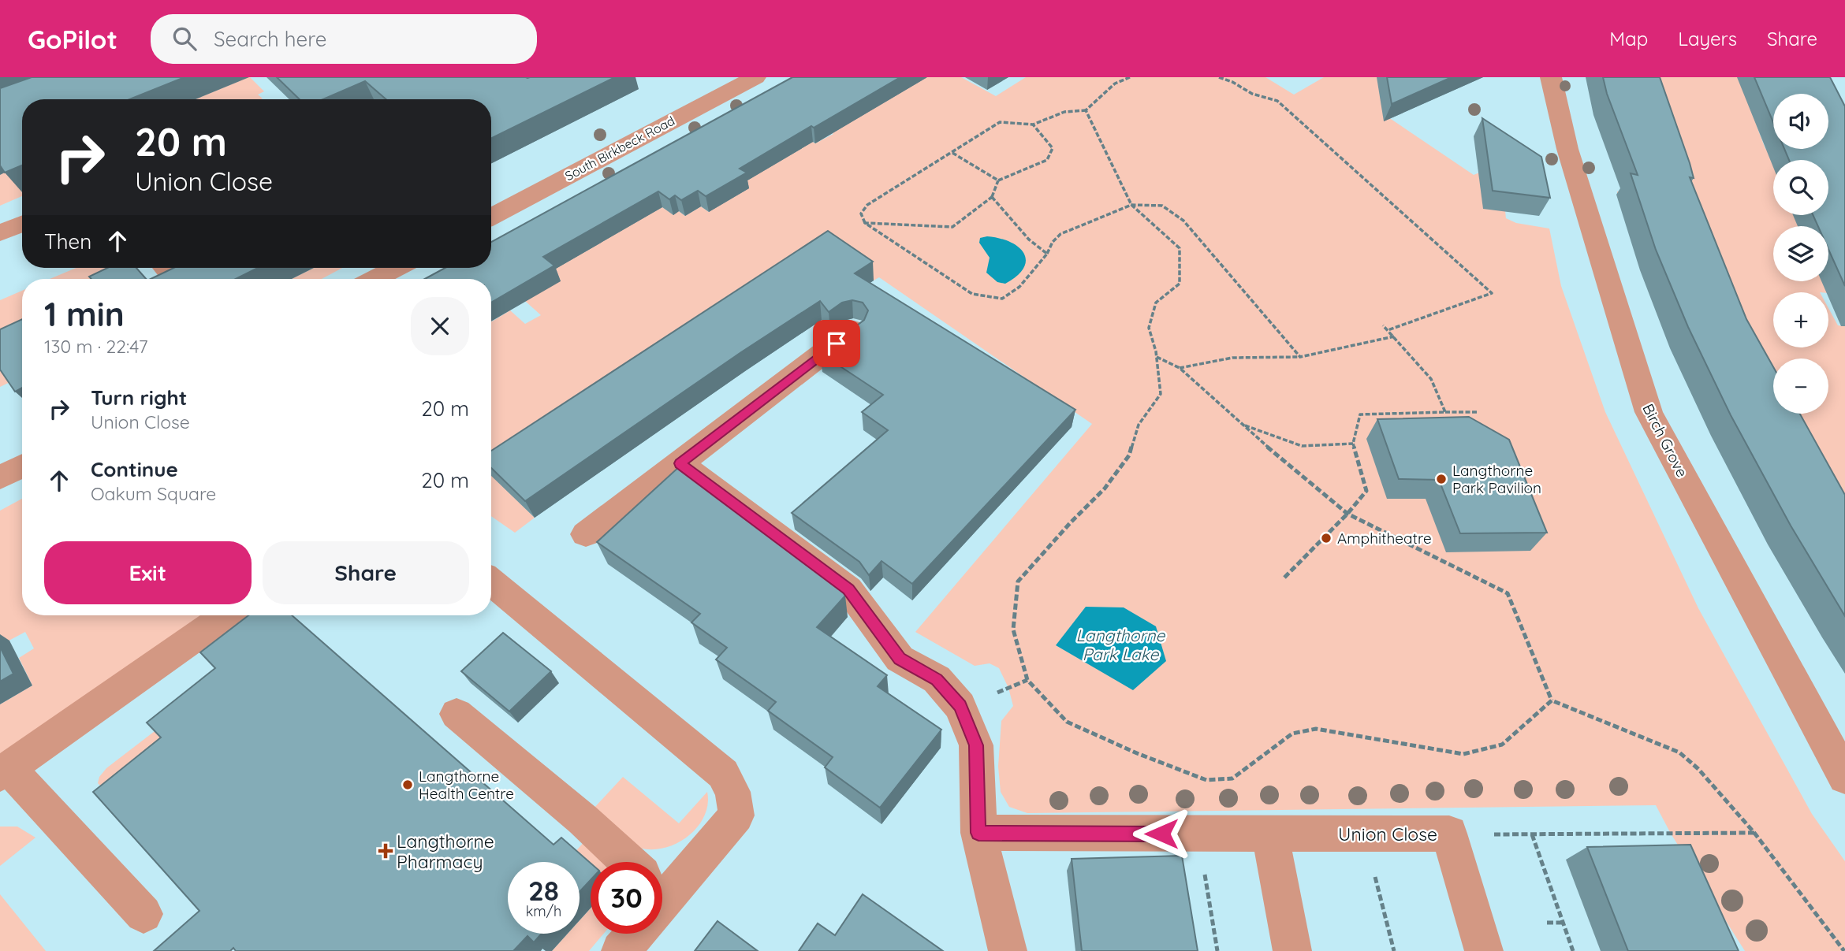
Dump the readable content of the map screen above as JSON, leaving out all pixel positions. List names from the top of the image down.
{
  "streets": {
    "street": ["South Birkbeck Road", "Birch Grove", "Union Close"]
  },
  "water": ["Langthorne Park Lake"],
  "places": {
    "other": ["Langthorne Park Pavilion", "Amphitheatre", "Langthorne Health Centre"],
    "health": ["Langthorne Pharmacy"]
  },
  "page": {
    "header": "GoPilot",
    "search": "Search here",
    "nav": ["Map", "Layers", "Share"],
    "map_buttons": ["+", "−"],
    "turn": ["20 m", "Union Close"],
    "then": "Then",
    "heading": ["1 min", "130 m · 22:47"],
    "list": [
      {
        "name": "Turn right",
        "note": "Union Close",
        "value": "20 m"
      },
      {
        "name": "Continue",
        "note": "Oakum Square",
        "value": "20 m"
      }
    ],
    "buttons": ["Exit", "Share"],
    "speed": "28 km/h",
    "limit": "30"
  }
}
